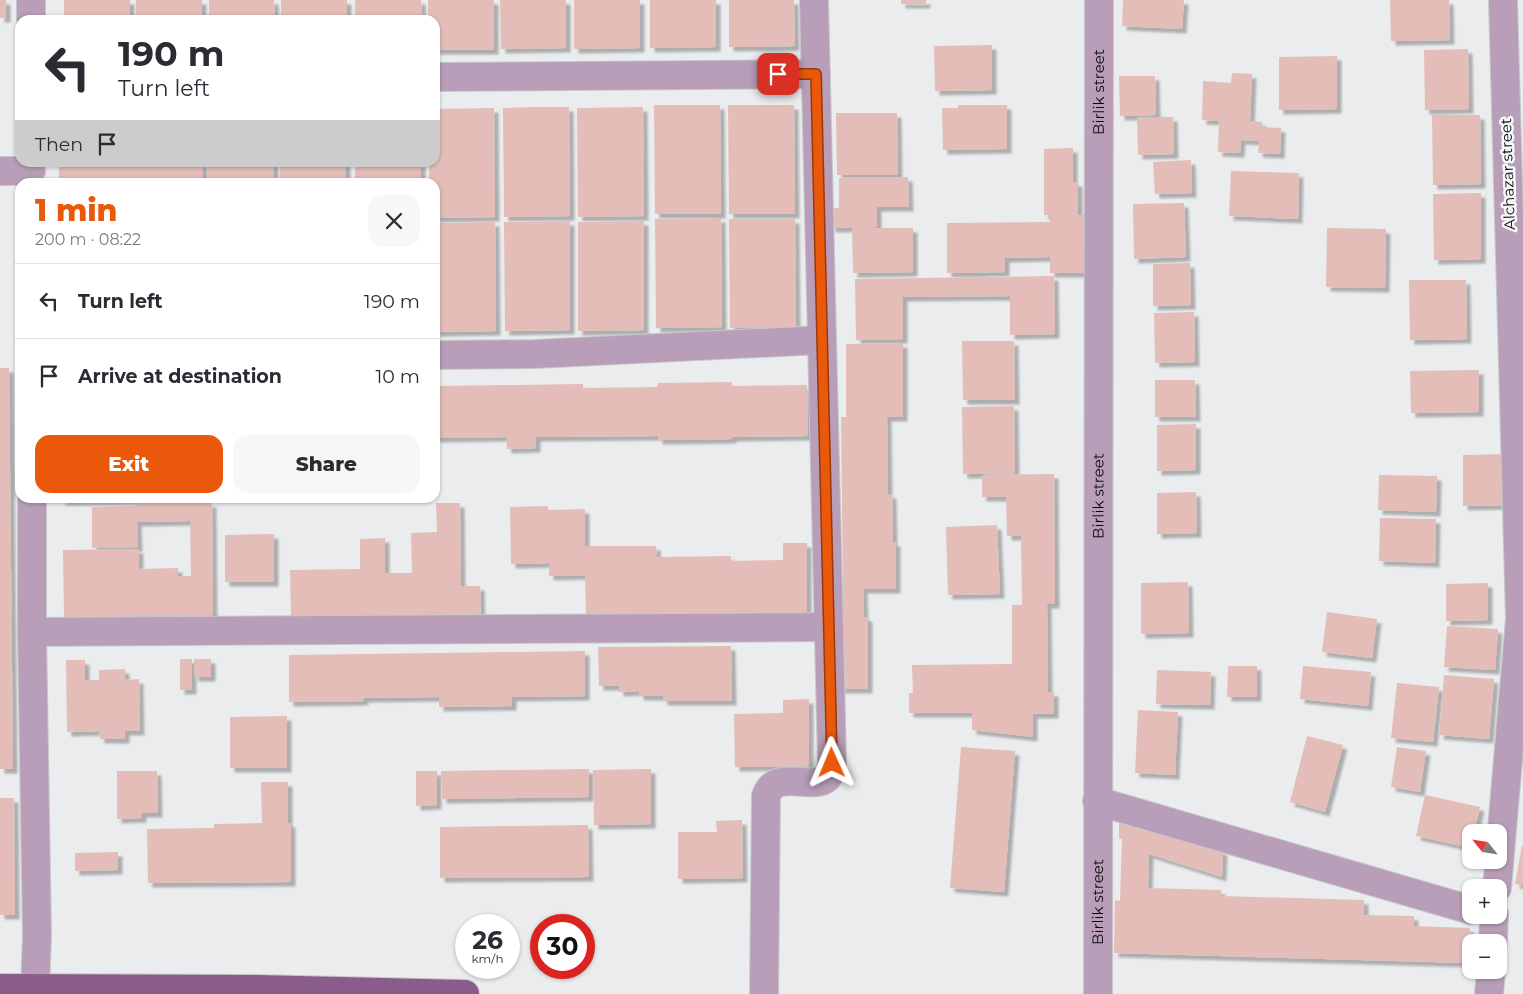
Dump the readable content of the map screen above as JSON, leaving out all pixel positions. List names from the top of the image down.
{
  "streets": {
    "street": ["Birlik street", "Alchazar street"]
  },
  "north": "top left",
  "page": {
    "turn": ["190 m", "Turn left"],
    "then": "Then",
    "heading": ["1 min", "200 m · 08:22"],
    "list": [
      {
        "name": "Turn left",
        "value": "190 m"
      },
      {
        "name": "Arrive at destination",
        "value": "10 m"
      }
    ],
    "buttons": ["Exit", "Share"],
    "map_buttons": ["+", "−"],
    "speed": "26 km/h",
    "limit": "30"
  }
}
